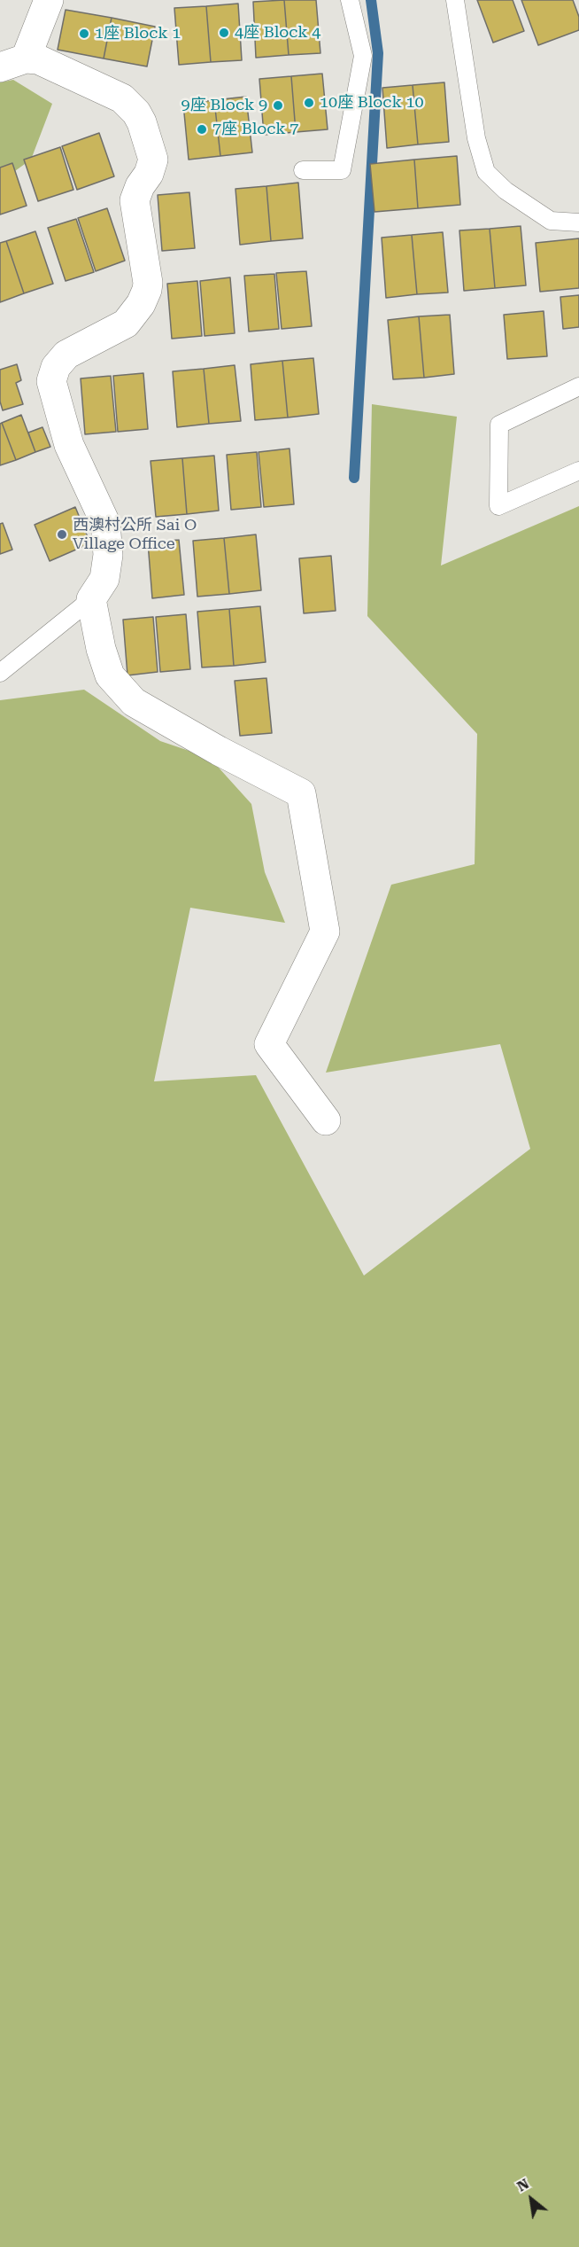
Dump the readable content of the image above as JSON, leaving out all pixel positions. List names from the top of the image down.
{
  "places": [
    "4座 Block 4",
    "1座 Block 1",
    "10座 Block 10",
    "9座 Block 9",
    "7座 Block 7",
    "西澳村公所 Sai O Village Office"
  ],
  "north": "top left"
}
